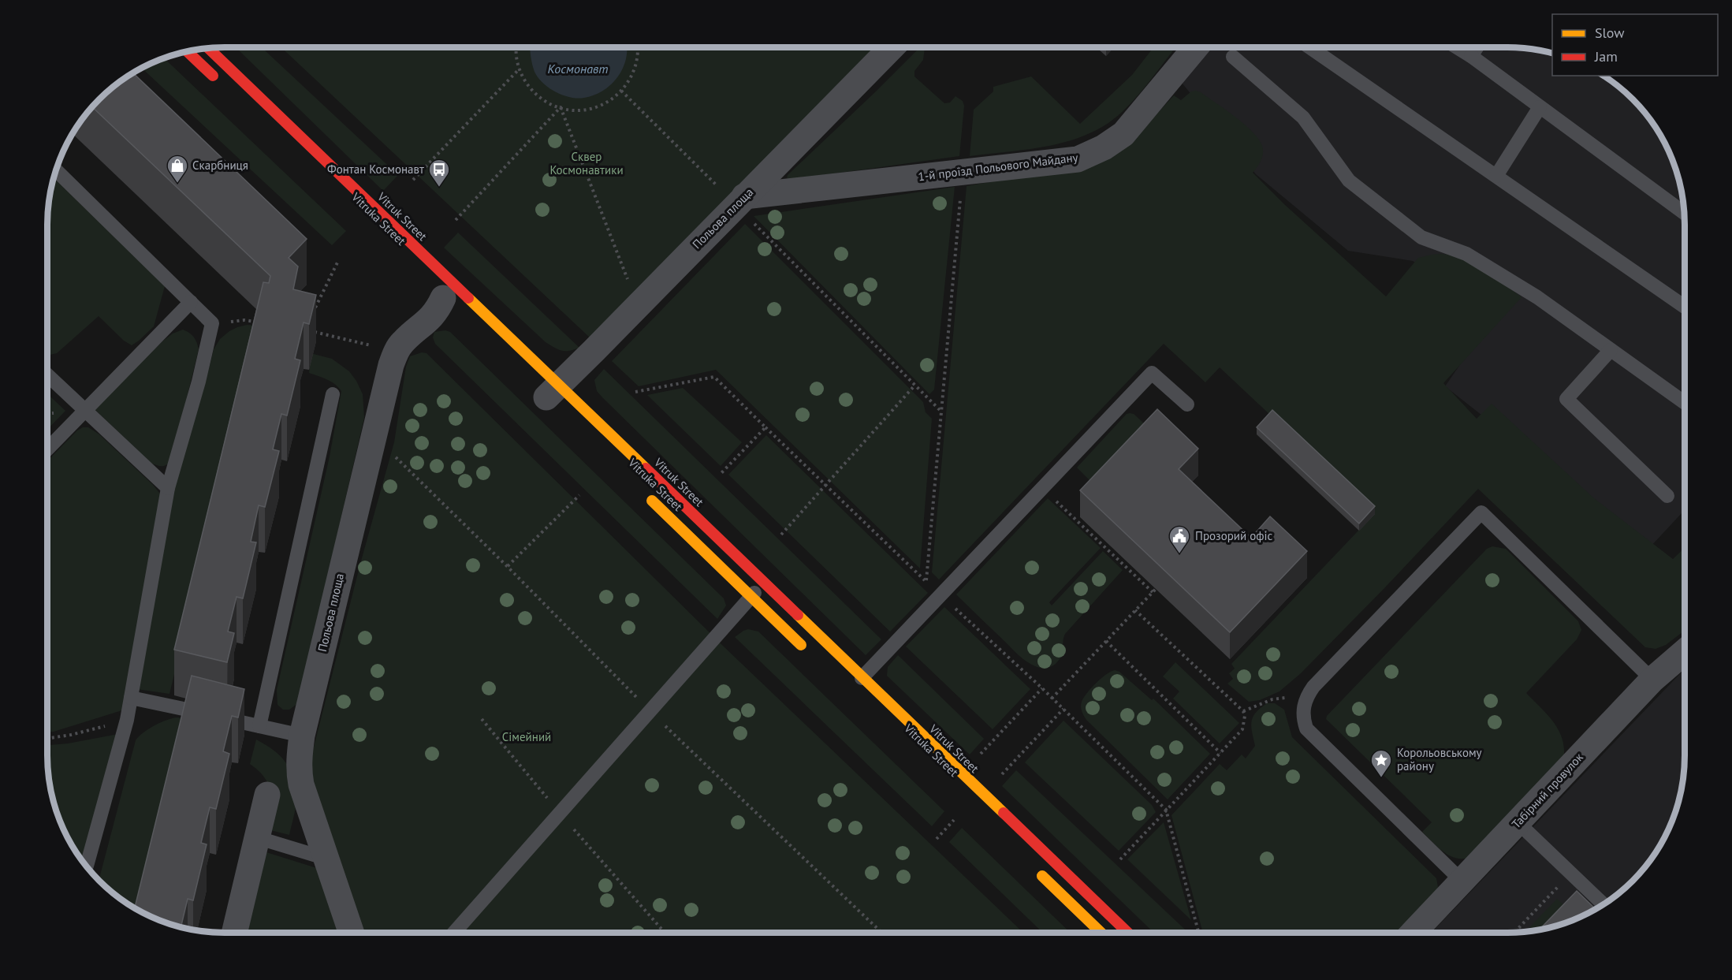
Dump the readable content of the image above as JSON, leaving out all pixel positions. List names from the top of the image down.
{
  "streets": {
    "main road": ["Vitruk Street", "Vitruka Street"],
    "street": ["1-й проїзд Польового Майдану", "Польова площа", "Табірний провулок"]
  },
  "crossings": [
    ["1-й проїзд Польового Майдану", "Польова площа"],
    ["Vitruk Street", "Польова площа"]
  ],
  "water": ["Космонавт"],
  "parks": ["Сквер Космонавтики", "Сімейний"],
  "places": {
    "shop": ["Скарбниця"],
    "bus stop": ["Фонтан Космонавт"],
    "public building": ["Прозорий офіс"],
    "place": ["Корольовському району"]
  },
  "legend": ["Slow", "Jam"]
}
